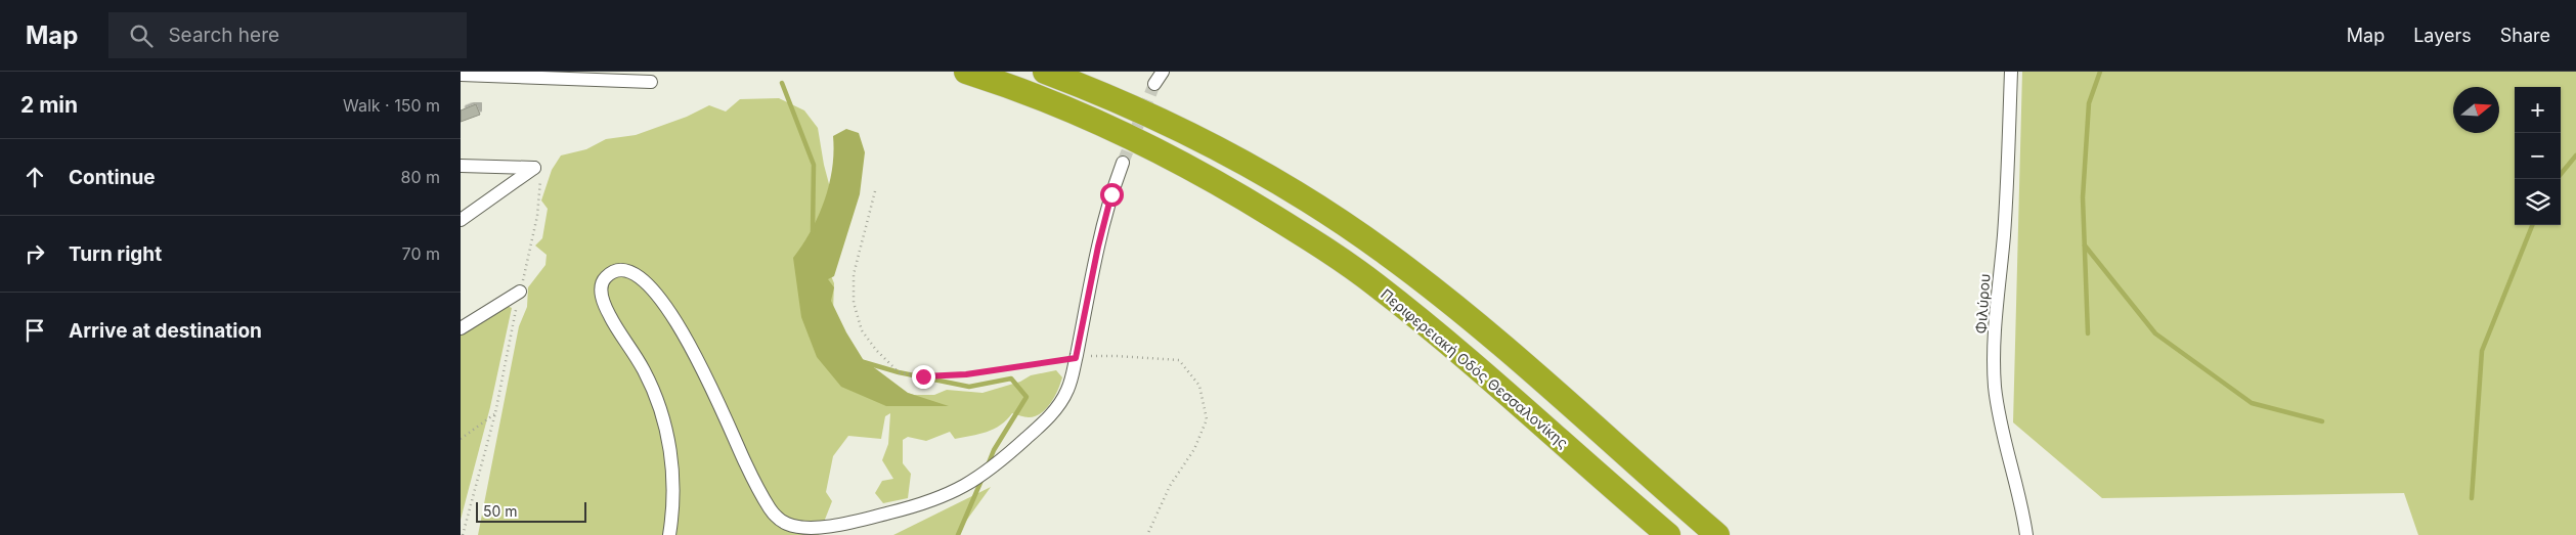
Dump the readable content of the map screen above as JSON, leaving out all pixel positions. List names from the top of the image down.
{
  "streets": {
    "highway": ["Περιφερειακή Οδός Θεσσαλονίκης"],
    "street": ["Φιλύρου"]
  },
  "scale_bar": "50 m",
  "north": "right",
  "page": {
    "header": "Map",
    "search": "Search here",
    "nav": ["Map", "Layers", "Share"],
    "heading": ["2 min", "Walk · 150 m"],
    "map_buttons": ["+", "−"],
    "list": [
      ["Continue", "80 m"],
      ["Turn right", "70 m"],
      "Arrive at destination"
    ],
    "scale": "50 m"
  }
}
